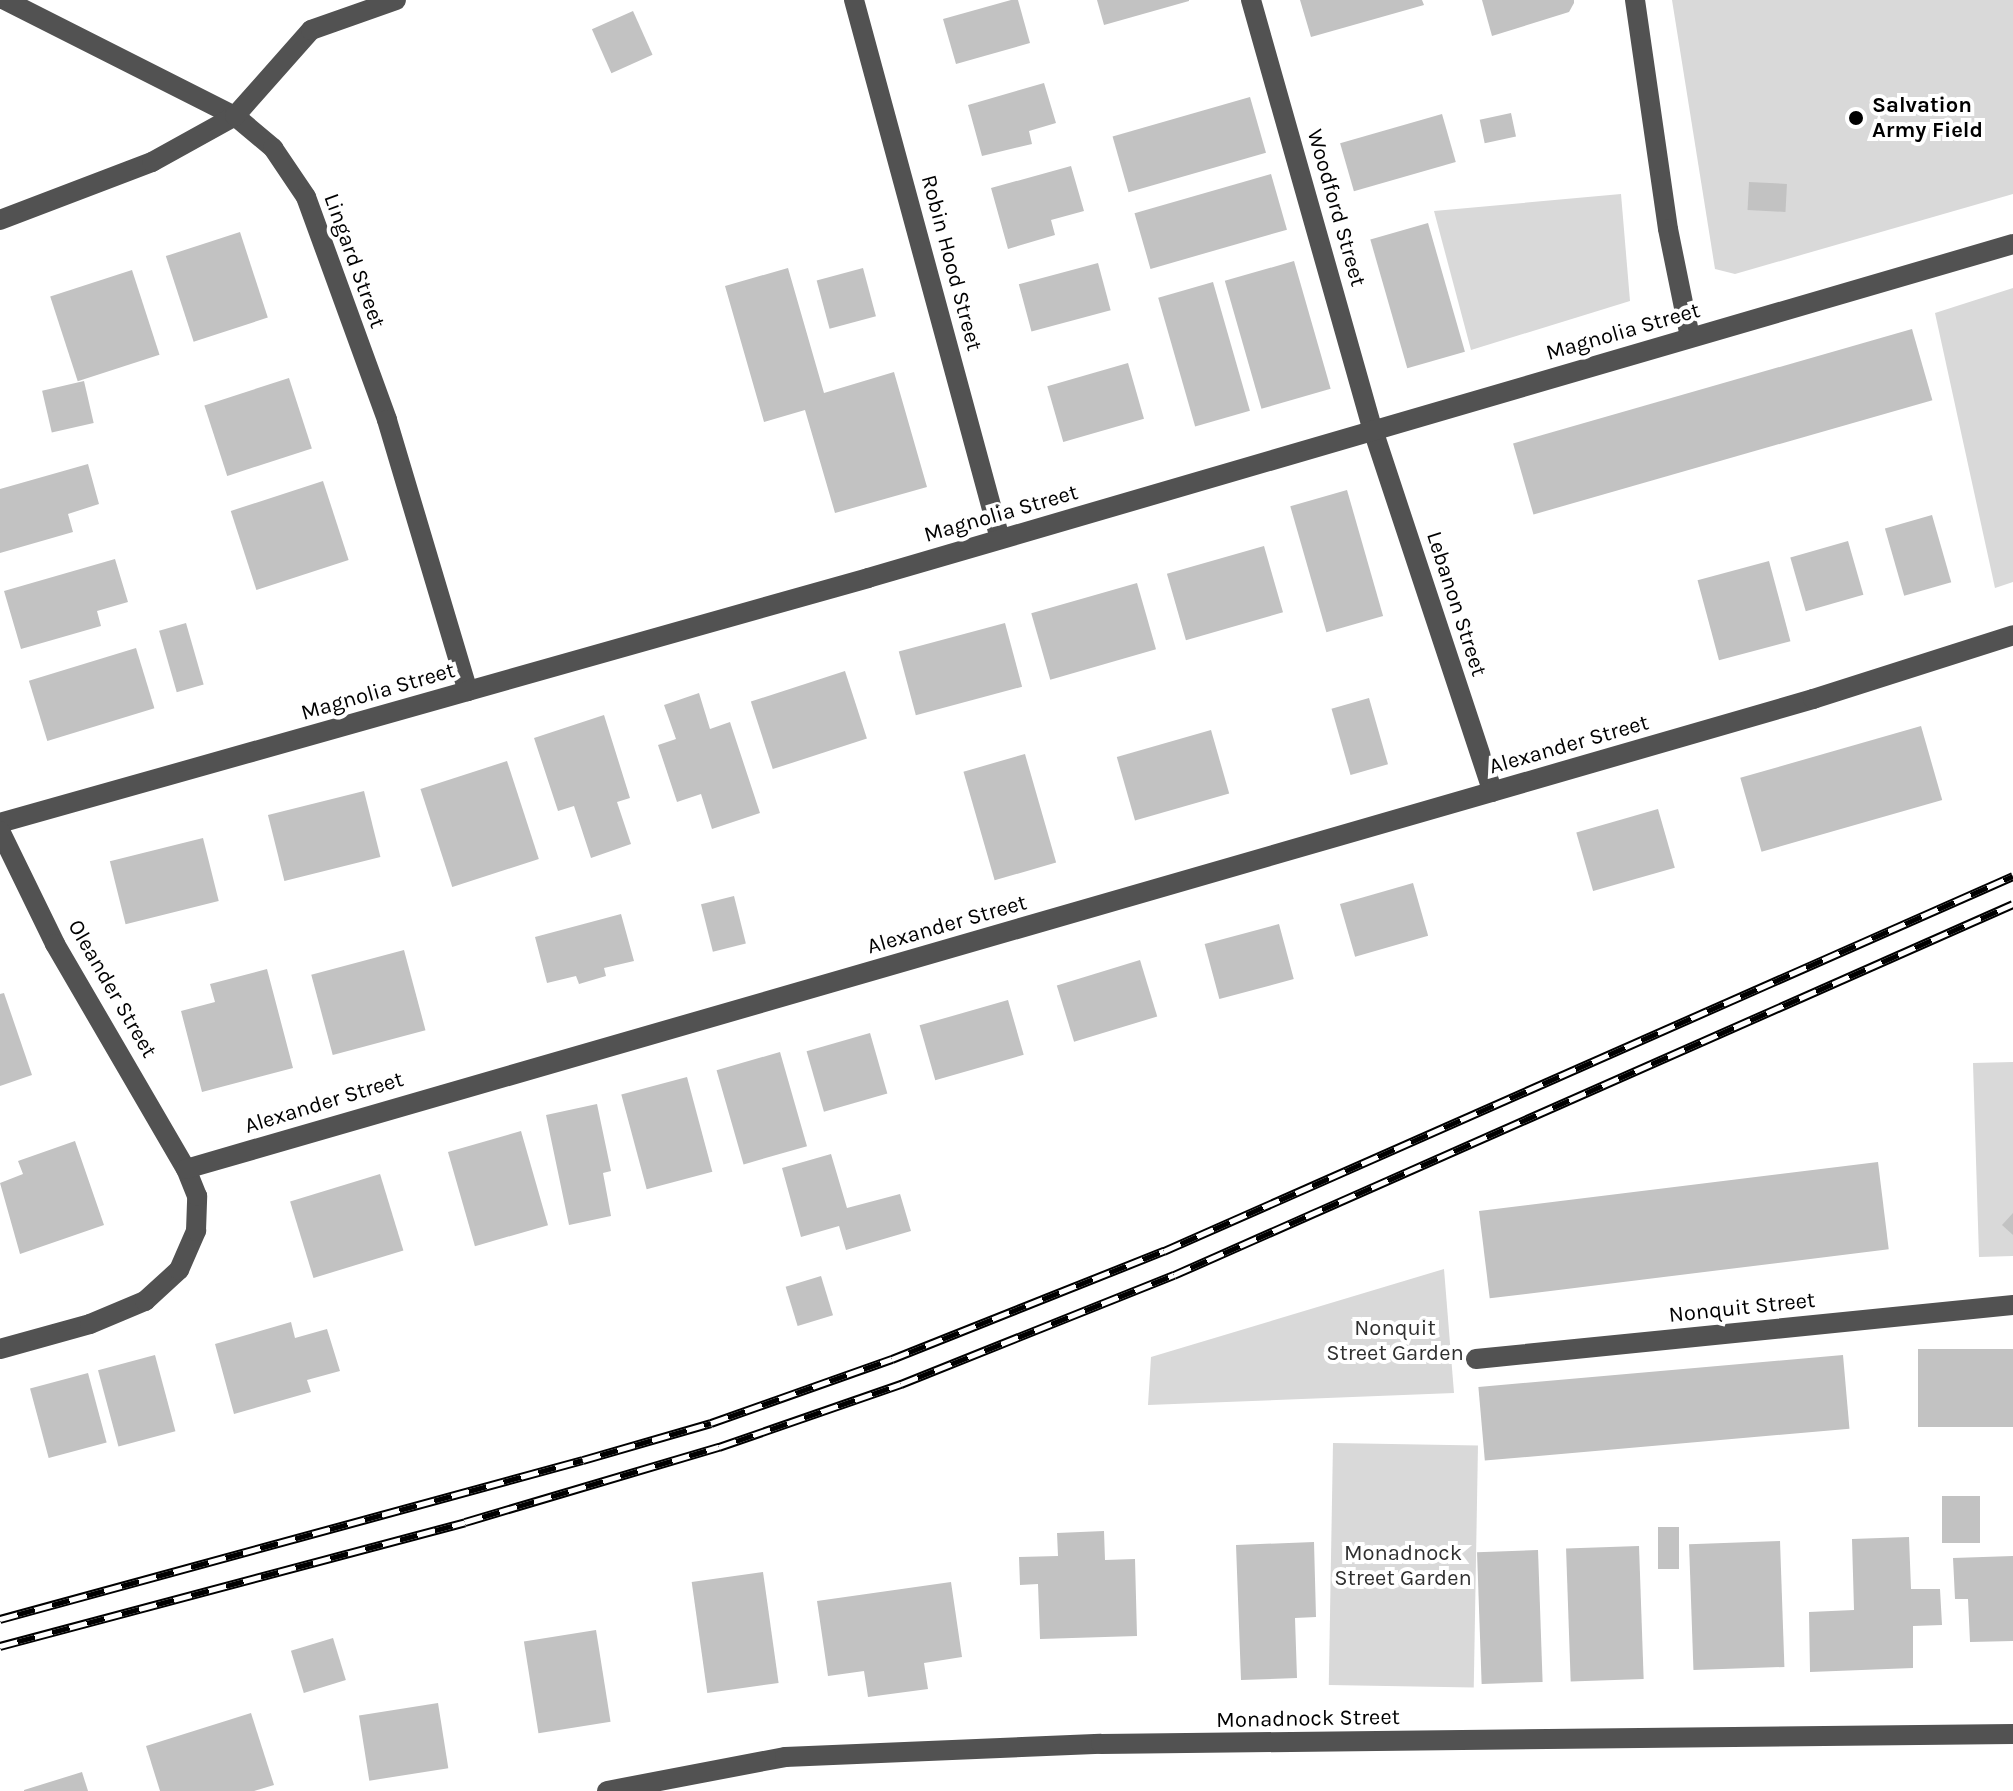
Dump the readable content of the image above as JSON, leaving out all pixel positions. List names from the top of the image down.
{
  "streets": {
    "street": [
      "Woodford Street",
      "Lingard Street",
      "Robin Hood Street",
      "Magnolia Street",
      "Lebanon Street",
      "Alexander Street",
      "Oleander Street",
      "Nonquit Street",
      "Monadnock Street"
    ]
  },
  "crossings": [
    ["Woodford Street", "Magnolia Street"],
    ["Woodford Street", "Lebanon Street"],
    ["Lingard Street", "Magnolia Street"],
    ["Robin Hood Street", "Magnolia Street"],
    ["Magnolia Street", "Lebanon Street"],
    ["Lebanon Street", "Alexander Street"],
    ["Alexander Street", "Oleander Street"]
  ],
  "parks": ["Nonquit Street Garden", "Monadnock Street Garden"],
  "places": ["Salvation Army Field"]
}
